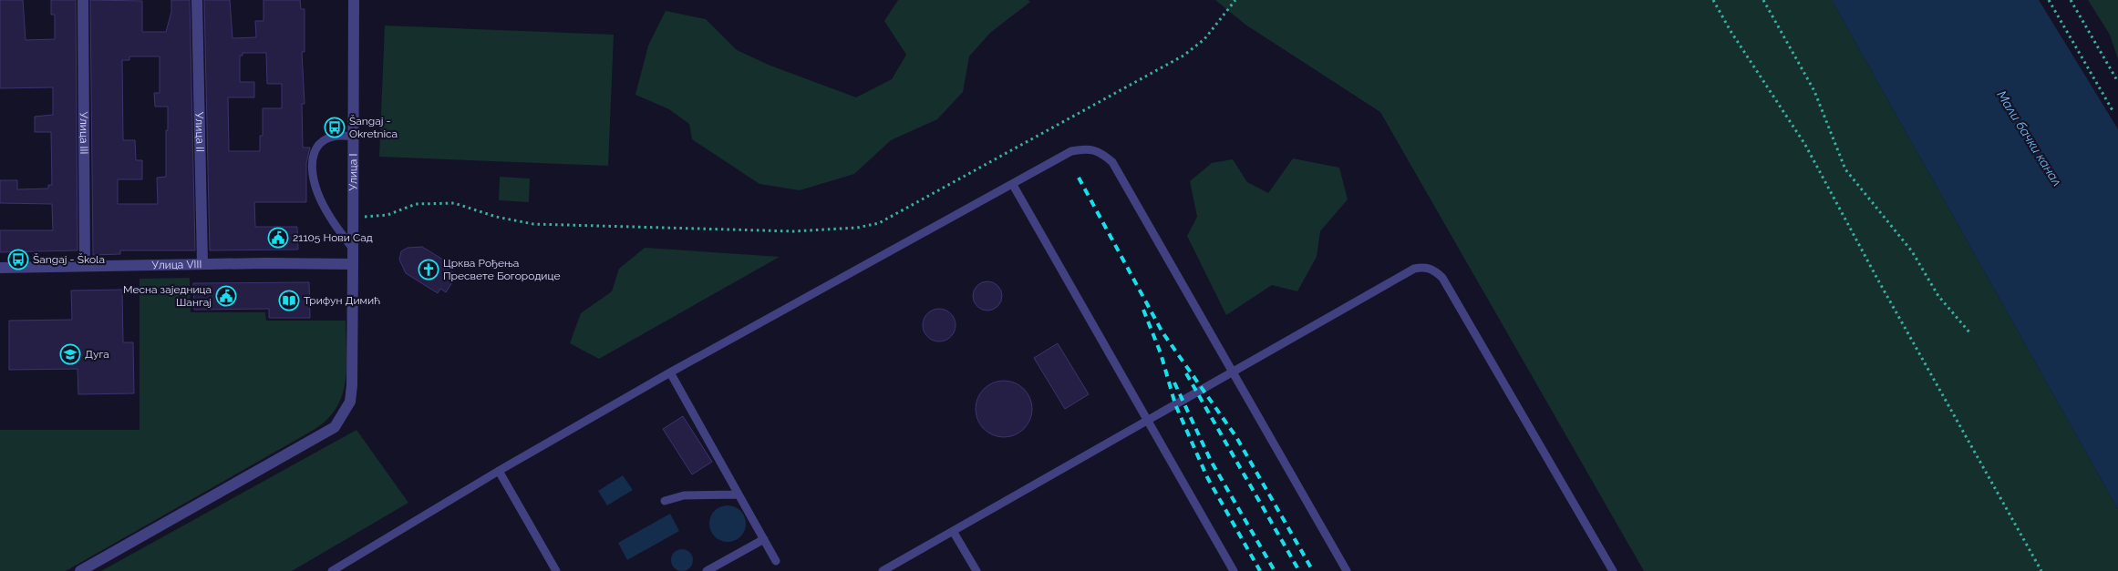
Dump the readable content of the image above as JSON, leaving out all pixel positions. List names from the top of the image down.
{
  "streets": {
    "street": [
      "Улица II",
      "Улица III",
      "Улица I",
      "Улица VIII"
    ]
  },
  "crossings": [
    ["Улица II", "Улица VIII"],
    ["Улица III", "Улица VIII"],
    ["Улица I", "Улица VIII"]
  ],
  "water": ["Мали бачки канал"],
  "places": {
    "bus stop": ["Šangaj - Okretnica", "Šangaj - Škola"],
    "public building": ["21105 Нови Сад", "Месна заједница Шангај"],
    "church": ["Црква Рођења Пресвете Богородице"],
    "library": ["Трифун Димић"],
    "school or university": ["Дуга"]
  }
}
